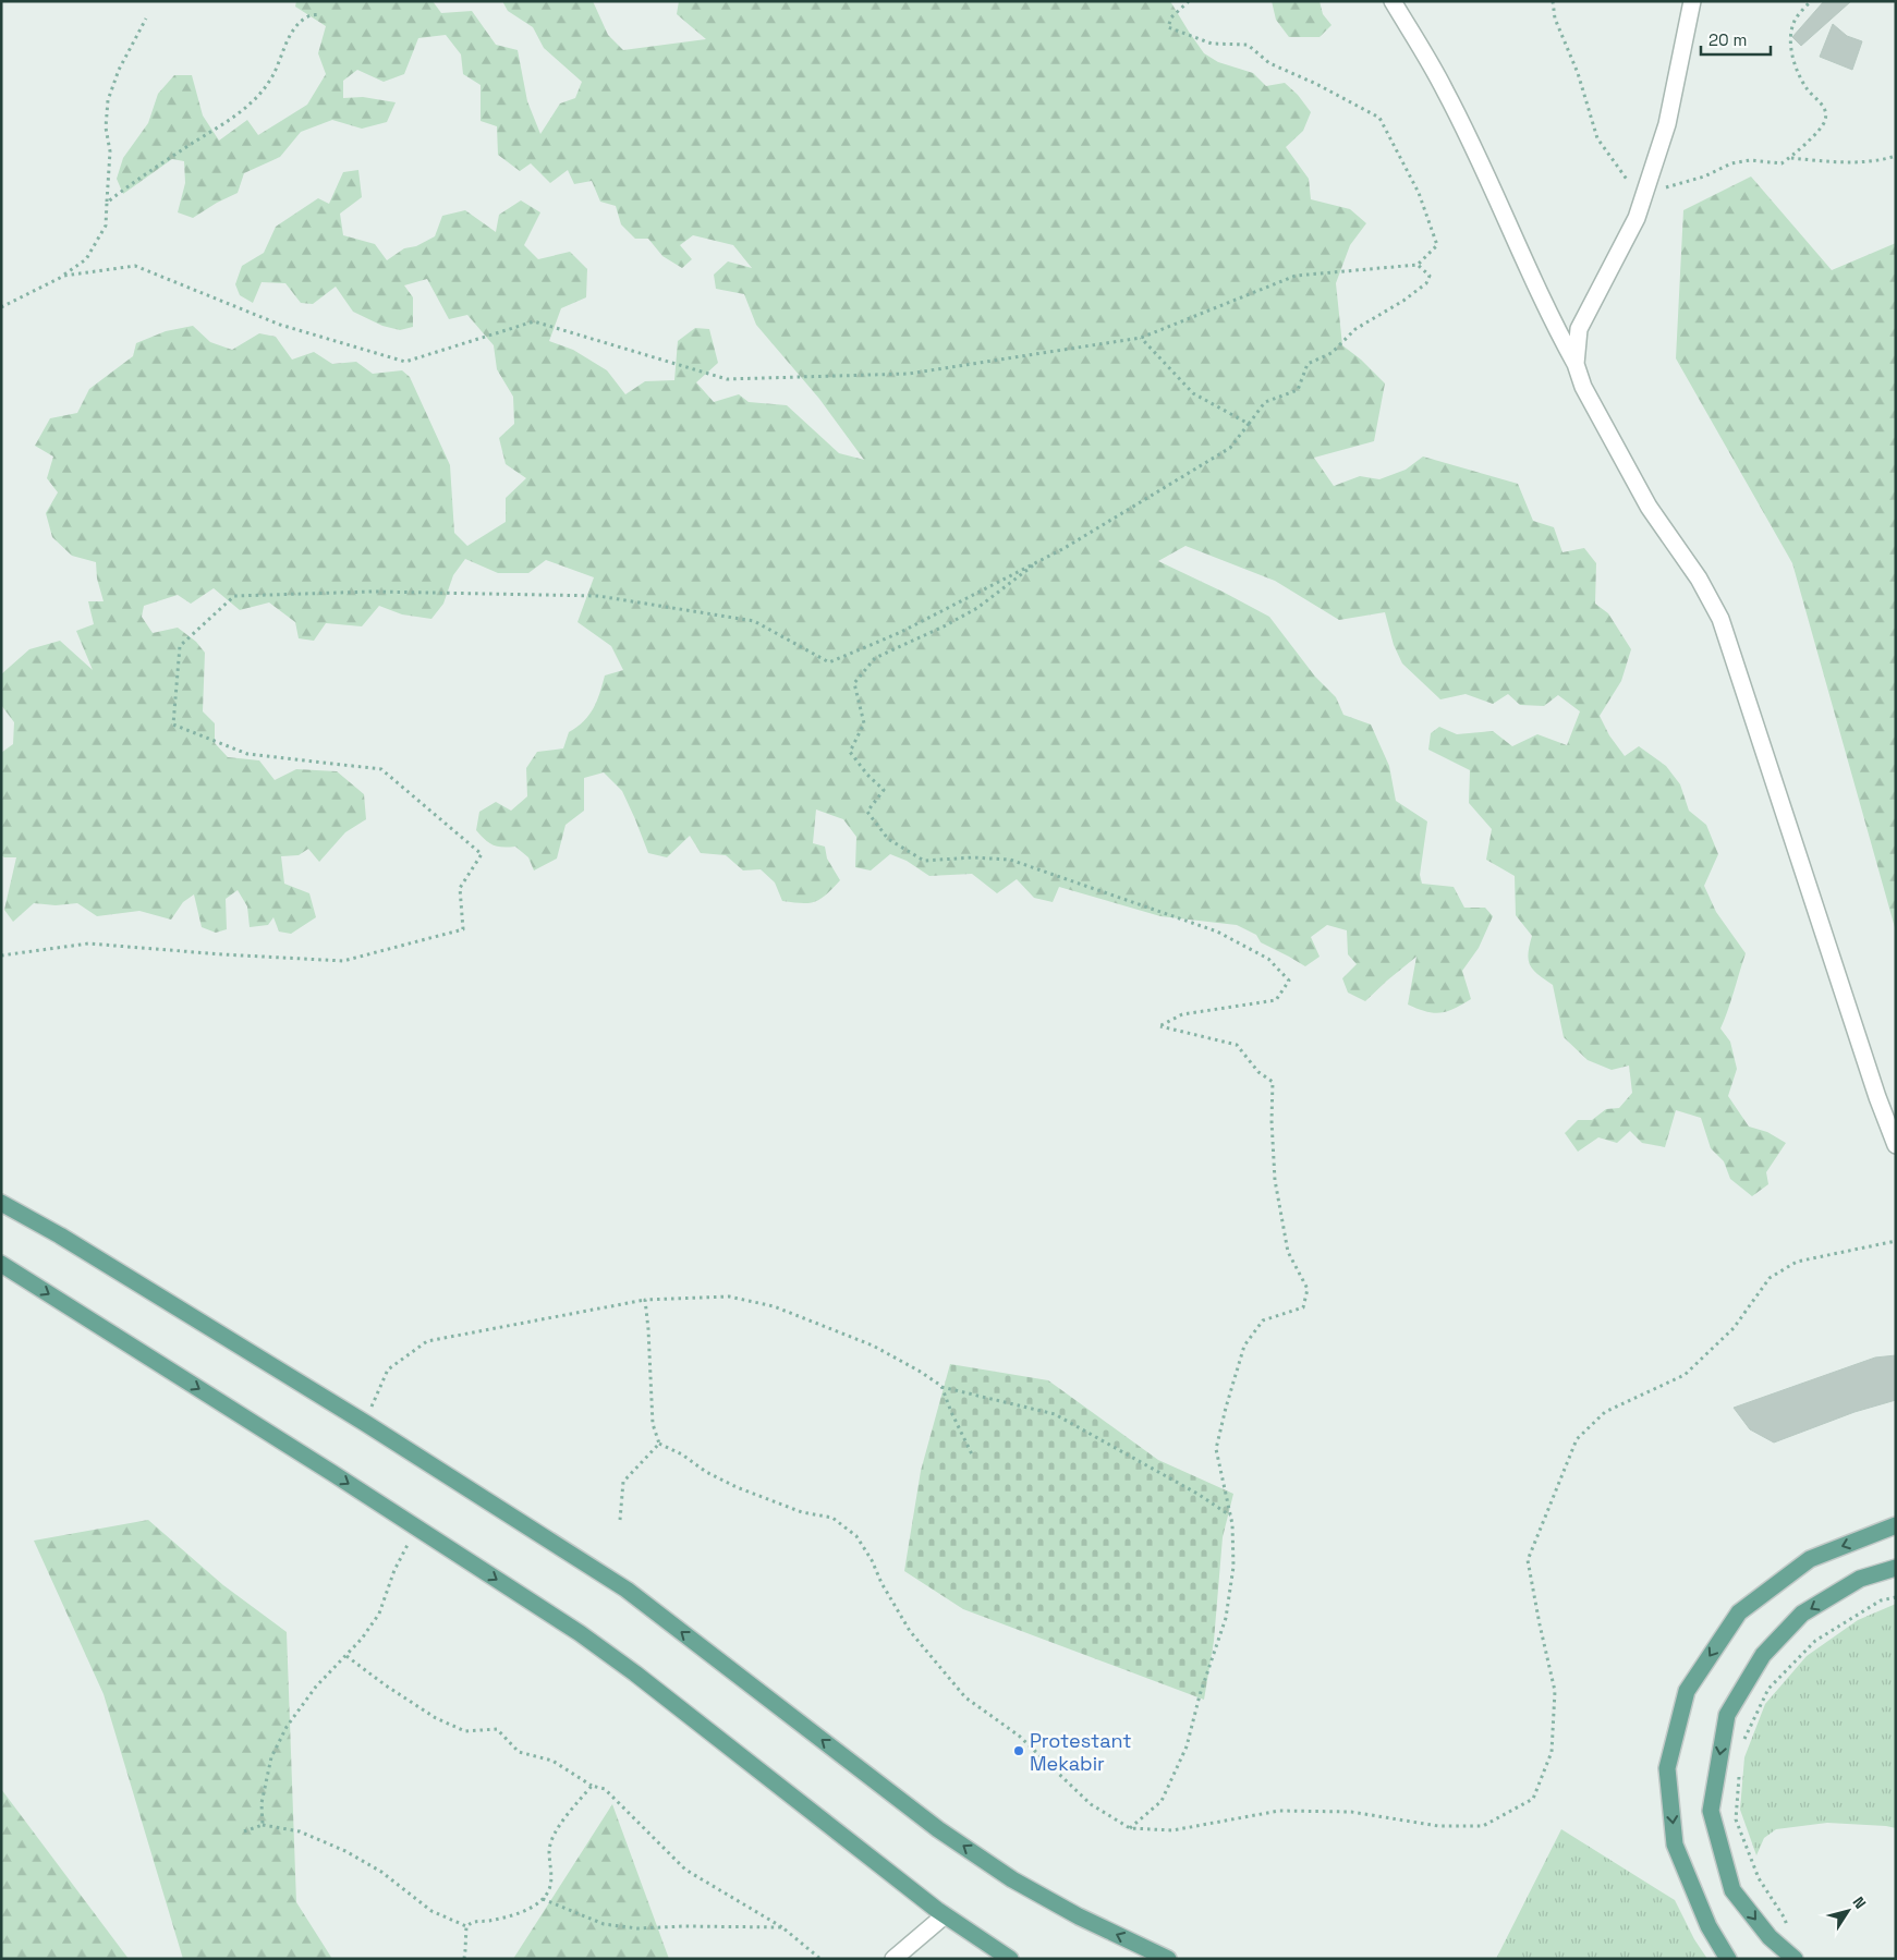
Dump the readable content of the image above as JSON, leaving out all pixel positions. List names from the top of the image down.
{
  "places": ["Protestant Mekabir"],
  "scale_bar": "20 m",
  "north": "top right"
}
